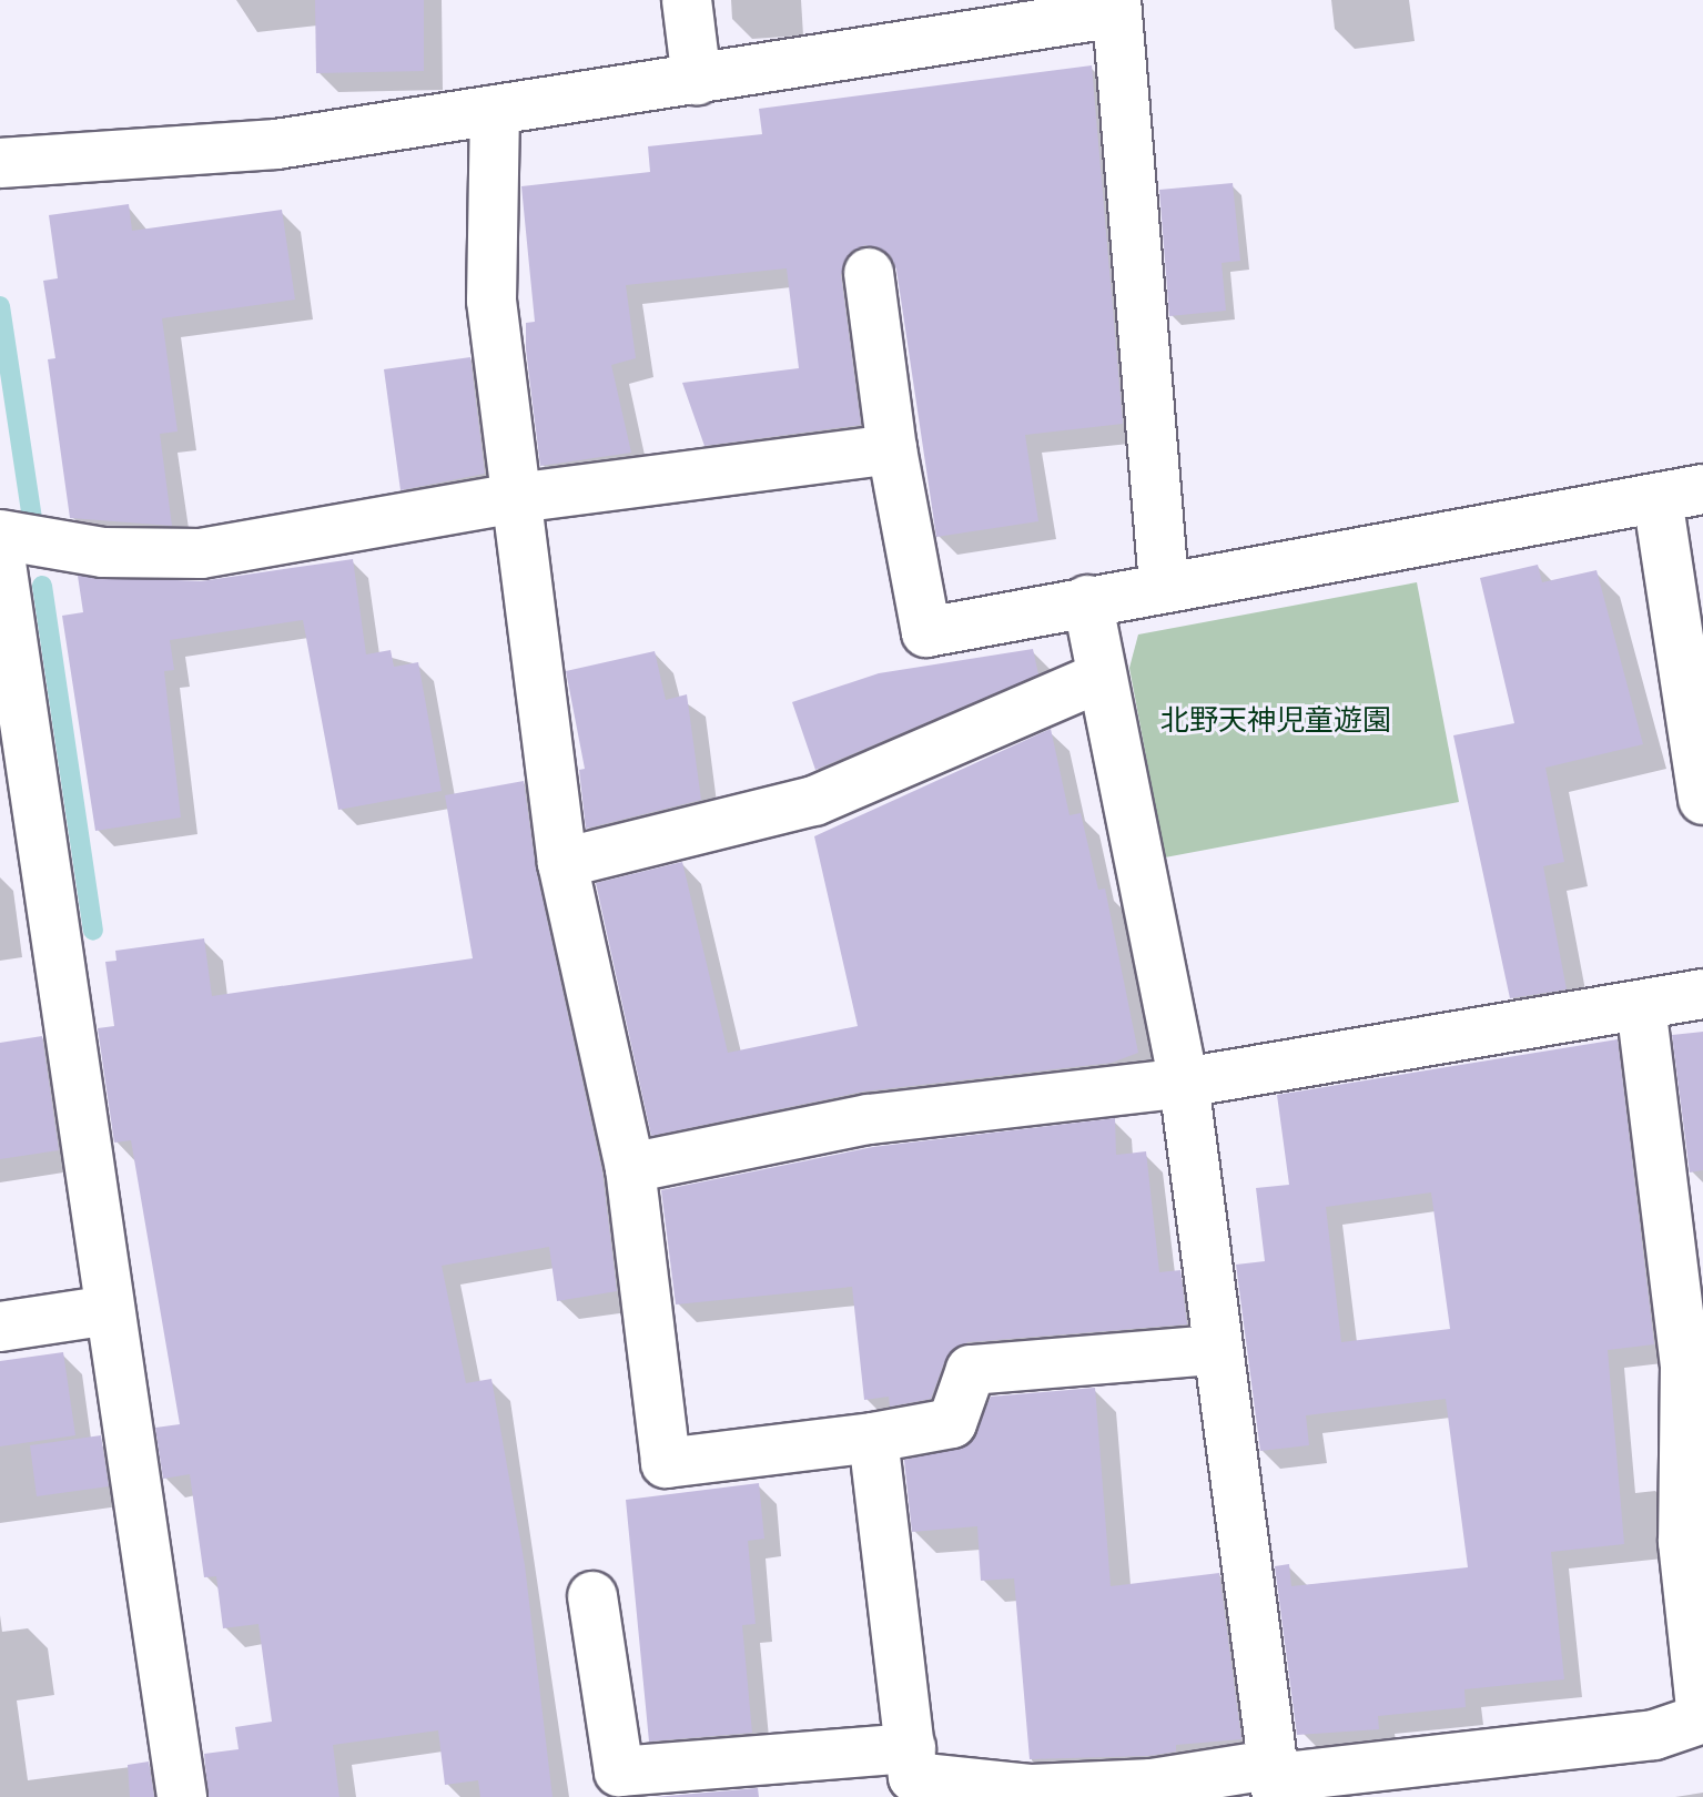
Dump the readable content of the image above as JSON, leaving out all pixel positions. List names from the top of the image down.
{
  "parks": ["北野天神児童遊園"]
}
